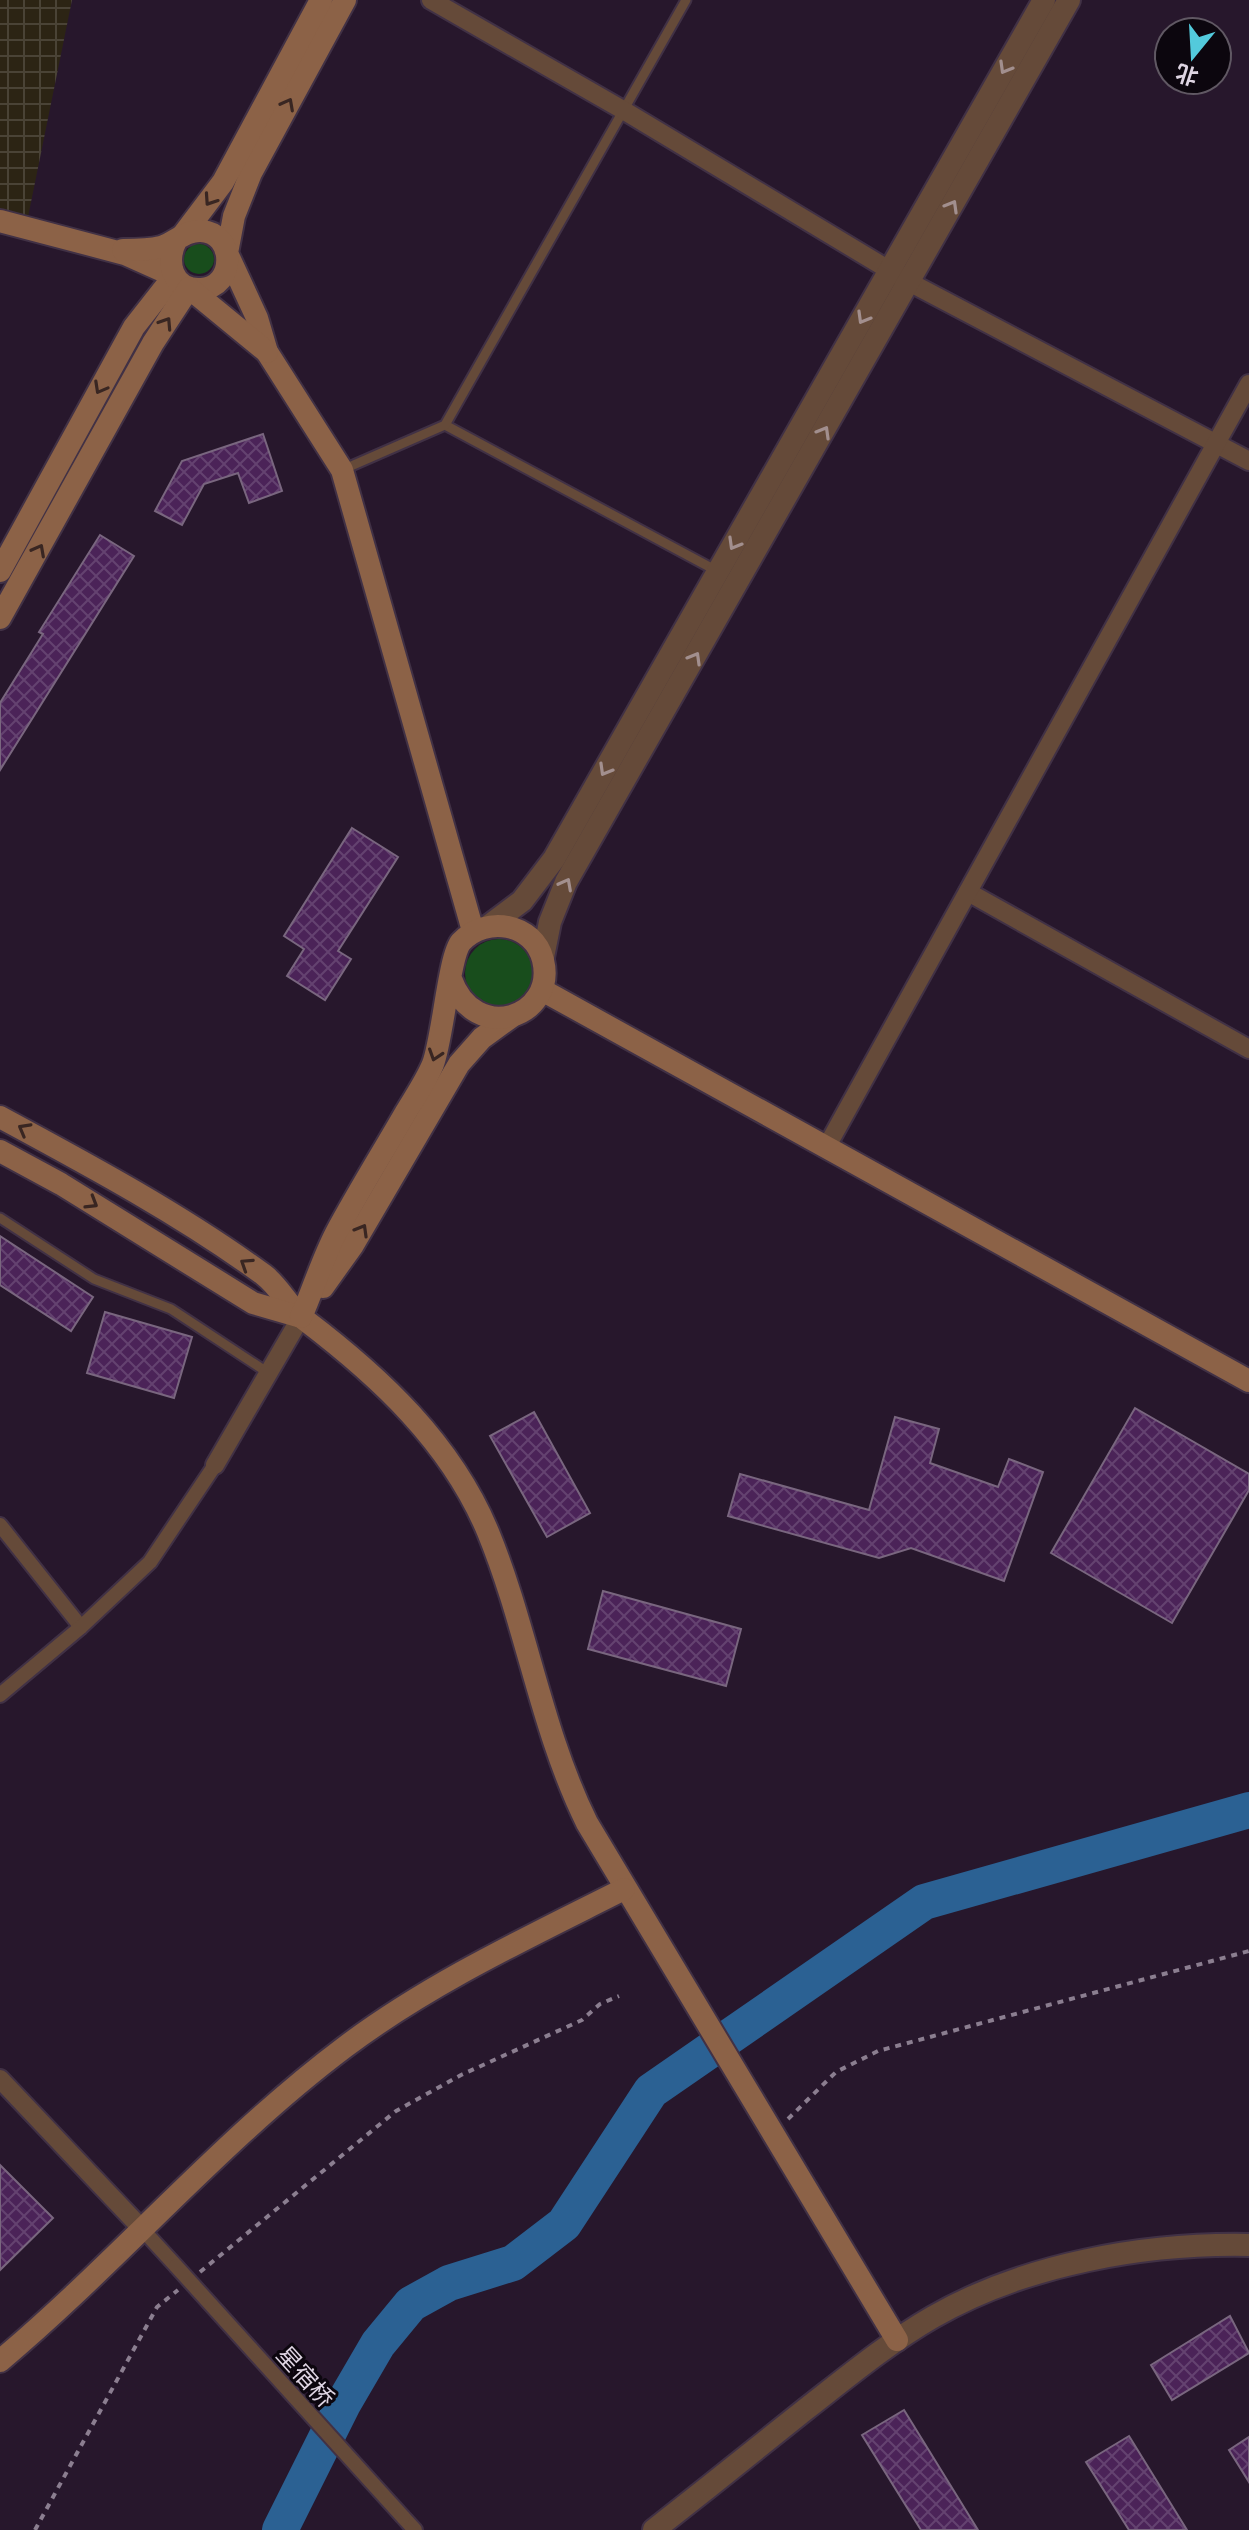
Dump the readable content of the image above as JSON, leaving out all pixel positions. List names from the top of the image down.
{
  "streets": {
    "street": ["星宿桥"]
  },
  "north": "bottom"
}
